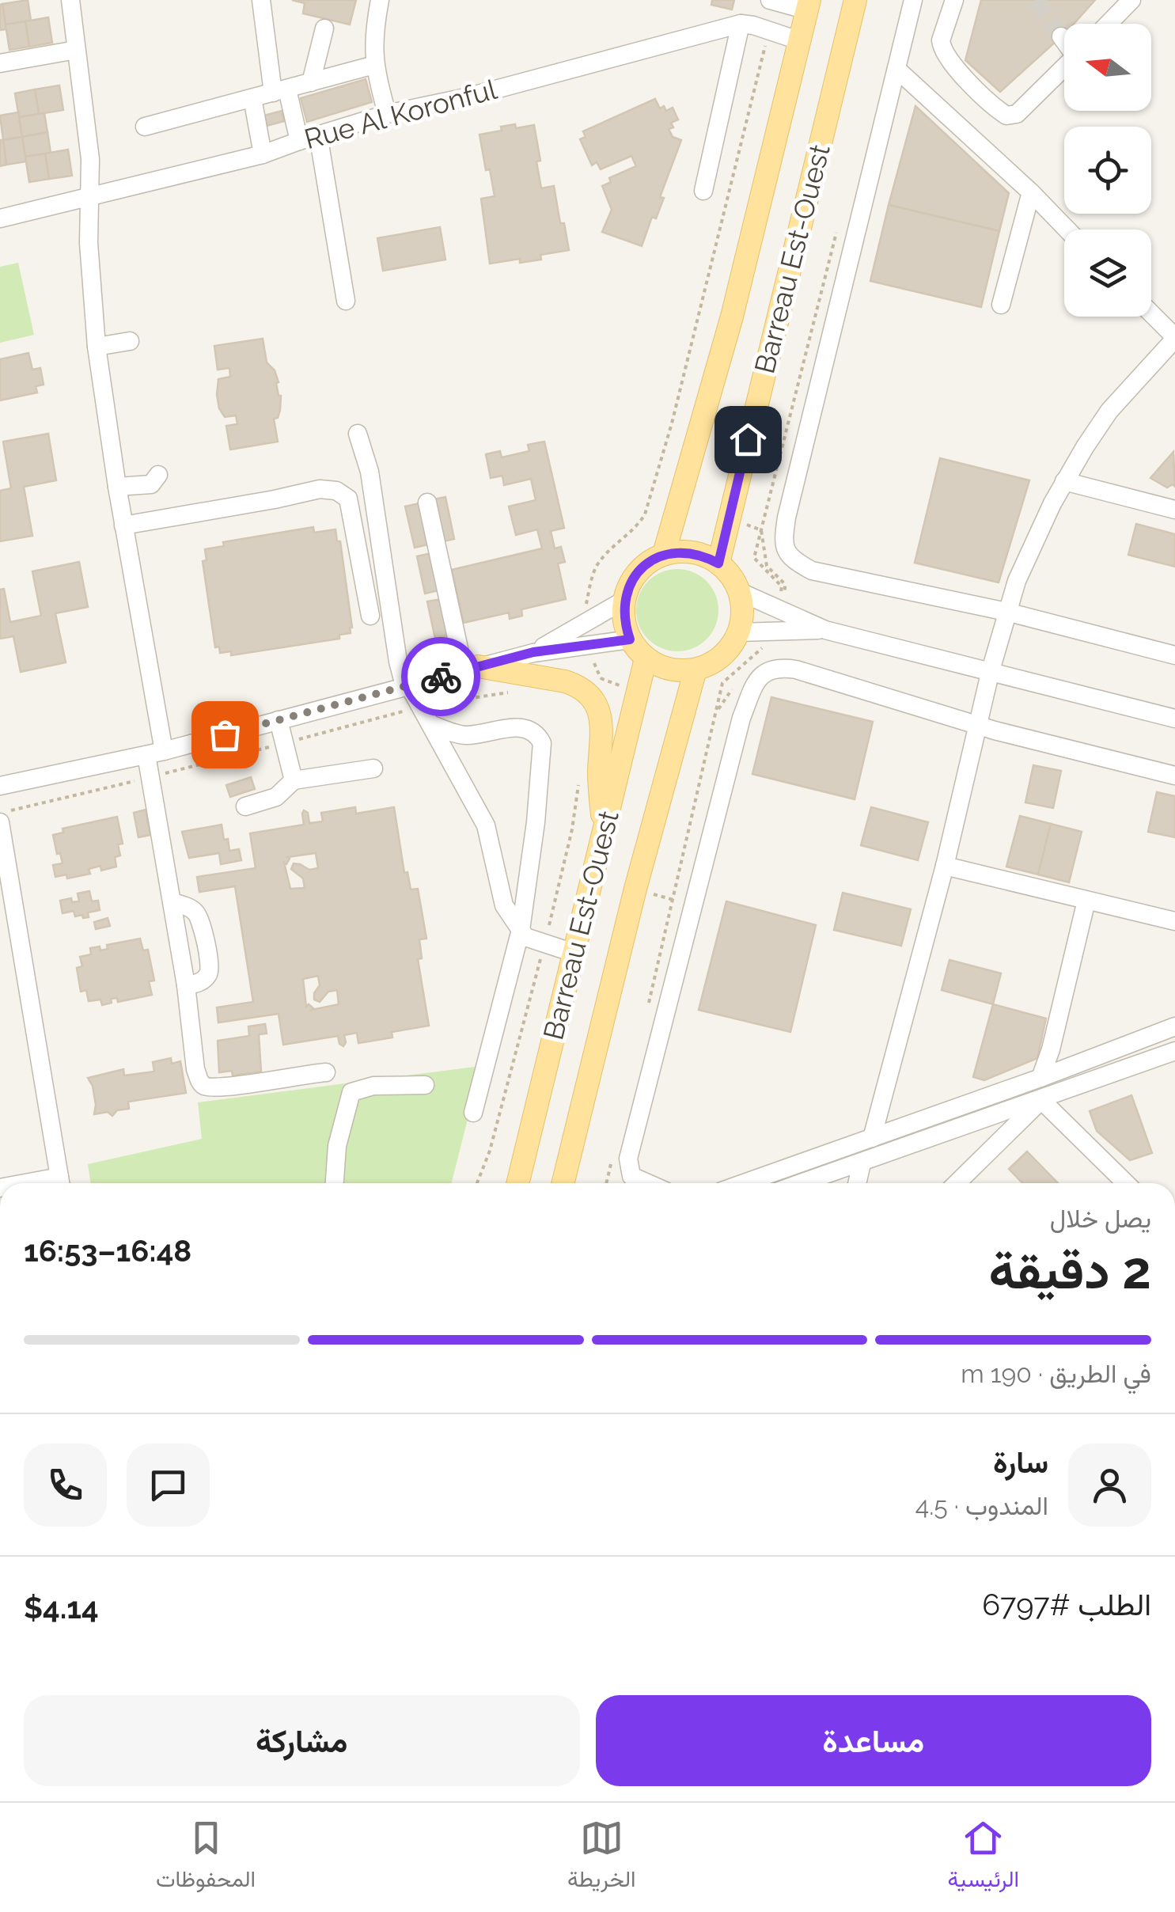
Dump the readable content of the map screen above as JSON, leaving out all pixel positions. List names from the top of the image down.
{
  "streets": {
    "main road": ["Barreau Est-Ouest"],
    "street": ["Rue Al Koronful"]
  },
  "north": "left",
  "page": {
    "heading": ["2 دقيقة", "يصل خلال", "16:48–16:53"],
    "panel": [
      "سارة",
      "المندوب · 4.5",
      "الطلب #6797",
      "$4.14"
    ],
    "bar": "في الطريق · 190 m",
    "buttons": ["مساعدة", "مشاركة"],
    "tabs": ["الرئيسية", "الخريطة", "المحفوظات"]
  }
}
